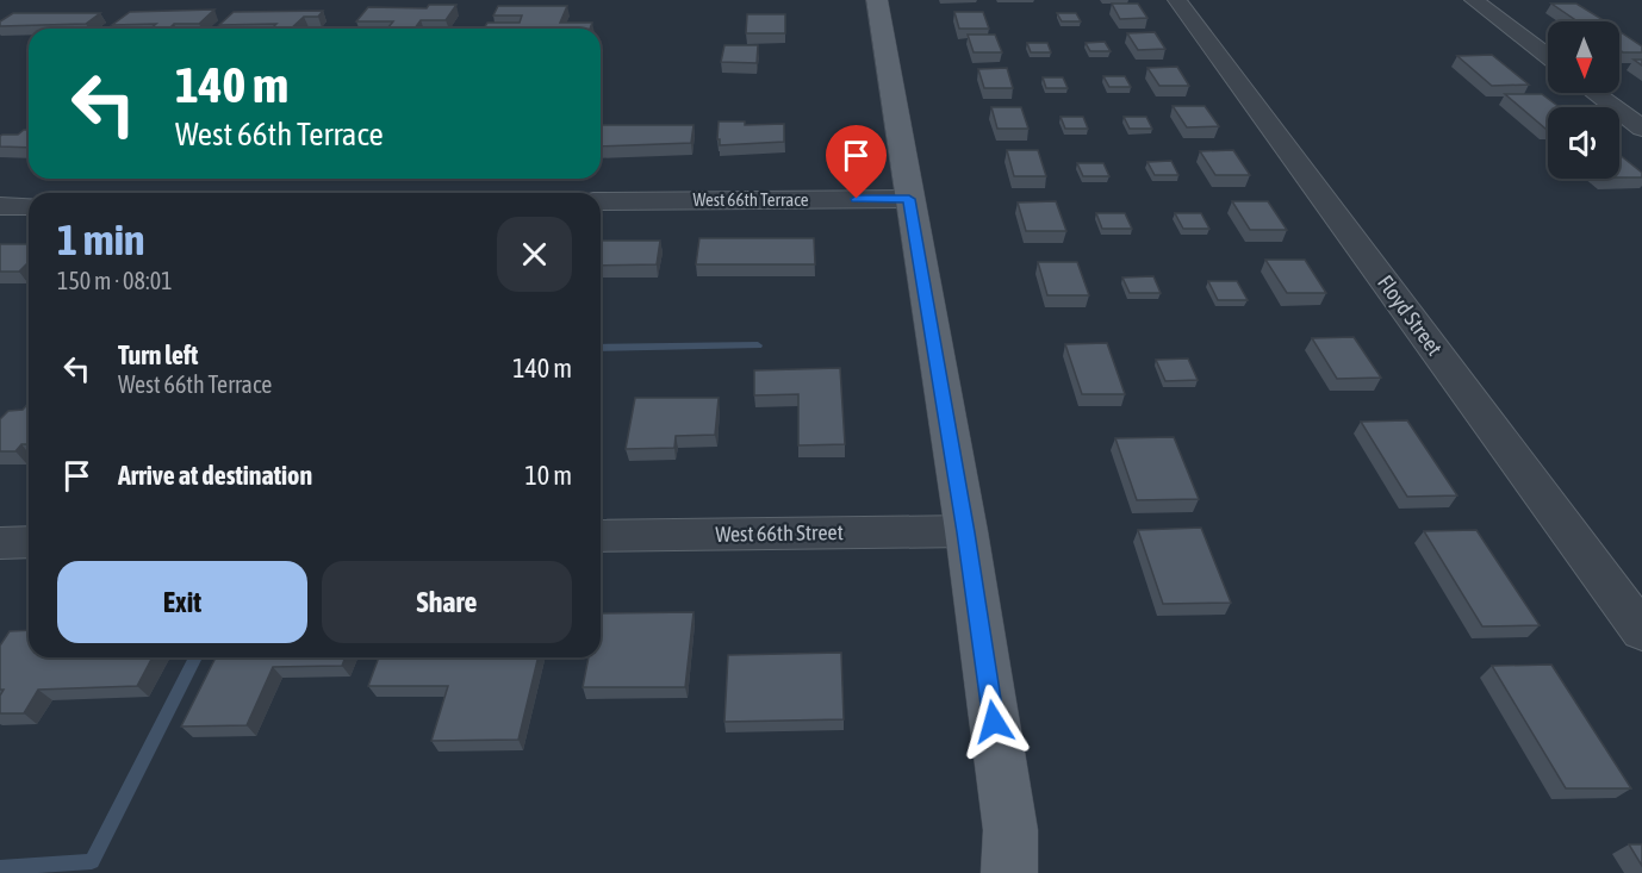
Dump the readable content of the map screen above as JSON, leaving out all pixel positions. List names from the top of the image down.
{
  "streets": {
    "street": ["West 66th Terrace", "Floyd Street", "West 66th Street"]
  },
  "north": "bottom",
  "page": {
    "turn": ["140 m", "West 66th Terrace"],
    "heading": ["1 min", "150 m · 08:01"],
    "list": [
      {
        "name": "Turn left",
        "note": "West 66th Terrace",
        "value": "140 m"
      },
      {
        "name": "Arrive at destination",
        "value": "10 m"
      }
    ],
    "buttons": ["Exit", "Share"]
  }
}
